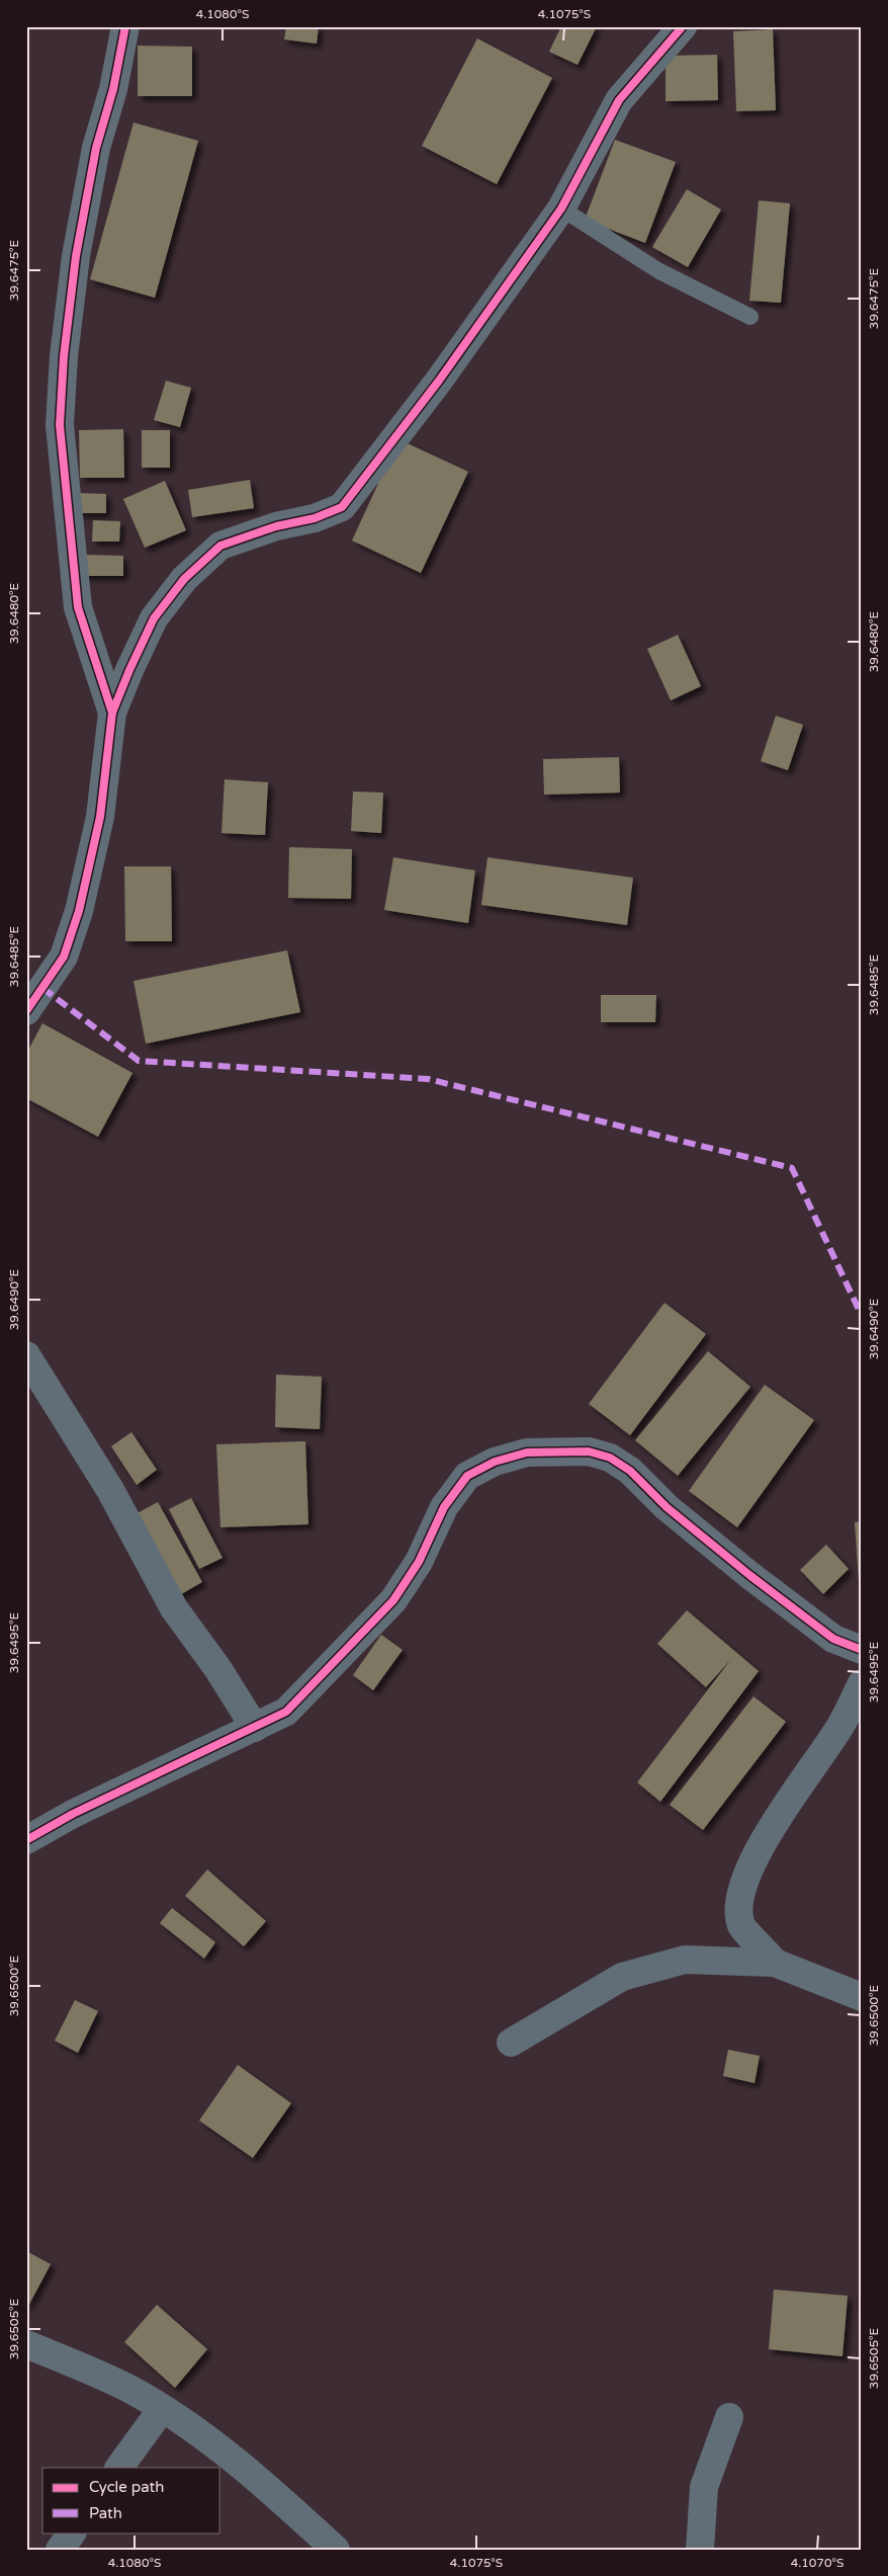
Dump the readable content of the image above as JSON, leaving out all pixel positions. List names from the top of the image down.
{
  "legend": ["Cycle path", "Path"],
  "coordinates": [
    "4.1080°S",
    "4.1075°S",
    "39.6475°E",
    "39.6480°E",
    "39.6485°E",
    "39.6490°E",
    "39.6495°E",
    "39.6500°E",
    "39.6505°E",
    "4.1070°S"
  ]
}
